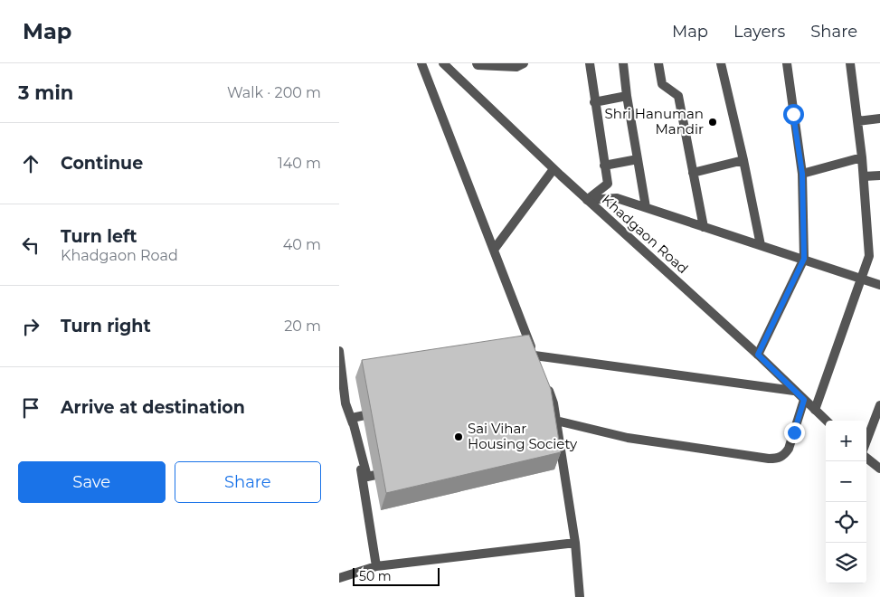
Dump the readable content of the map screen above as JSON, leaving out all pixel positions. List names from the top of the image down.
{
  "streets": {
    "street": ["Khadgaon Road"]
  },
  "places": ["Shri Hanuman Mandir", "Sai Vihar Housing Society"],
  "scale_bar": "50 m",
  "page": {
    "header": "Map",
    "nav": ["Map", "Layers", "Share"],
    "heading": ["3 min", "Walk · 200 m"],
    "list": [
      ["Continue", "140 m"],
      ["Turn left", "Khadgaon Road", "40 m"],
      ["Turn right", "20 m"],
      "Arrive at destination"
    ],
    "map_buttons": ["+", "−"],
    "buttons": ["Save", "Share"],
    "scale": "50 m"
  }
}
